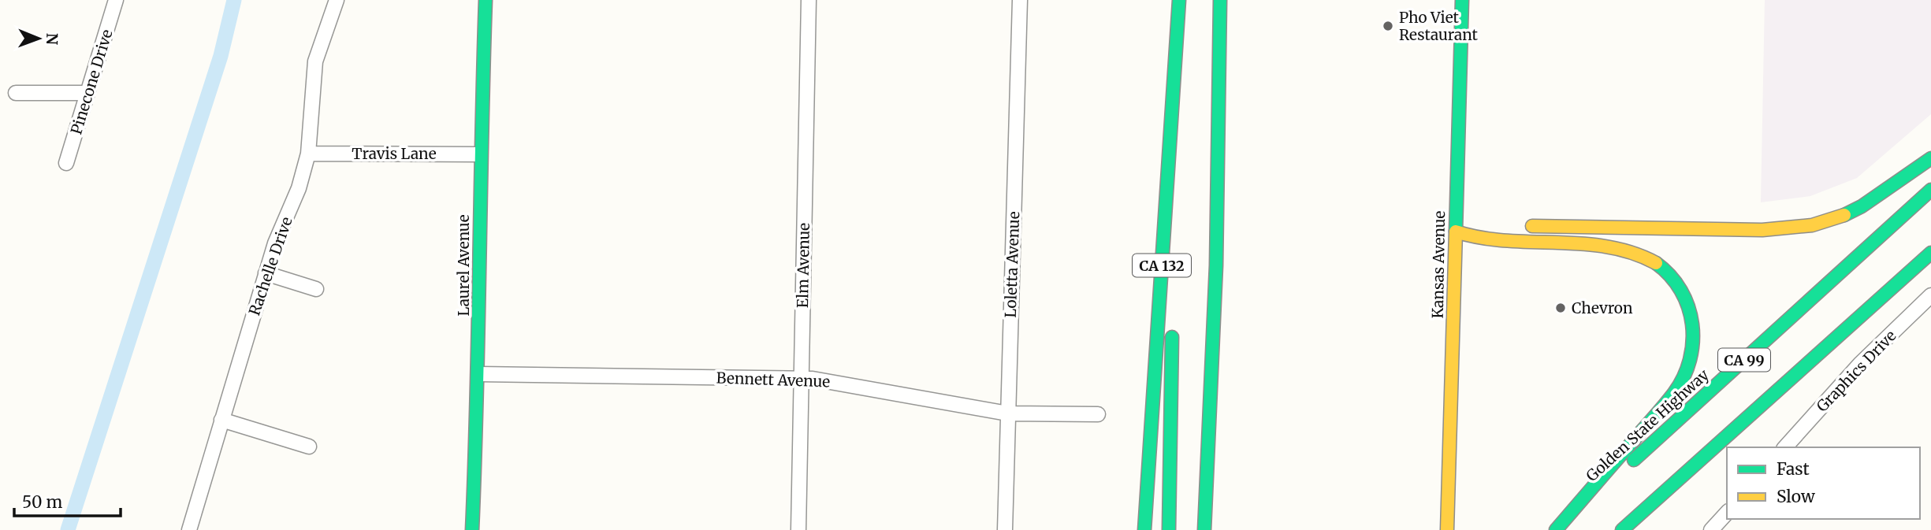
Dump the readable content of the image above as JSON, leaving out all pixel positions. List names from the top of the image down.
{
  "streets": {
    "main road": [
      "Kansas Avenue",
      "Laurel Avenue",
      "CA 132",
      "CA 99",
      "Golden State Highway"
    ],
    "street": [
      "Pinecone Drive",
      "Travis Lane",
      "Loletta Avenue",
      "Elm Avenue",
      "Rachelle Drive",
      "Graphics Drive",
      "Bennett Avenue"
    ]
  },
  "crossings": [
    ["Travis Lane", "Laurel Avenue"],
    ["Travis Lane", "Rachelle Drive"],
    ["Loletta Avenue", "Bennett Avenue"],
    ["Laurel Avenue", "Bennett Avenue"],
    ["Elm Avenue", "Bennett Avenue"]
  ],
  "places": ["Pho Viet Restaurant", "Chevron"],
  "legend": ["Fast", "Slow"],
  "scale_bar": "50 m",
  "north": "right"
}
